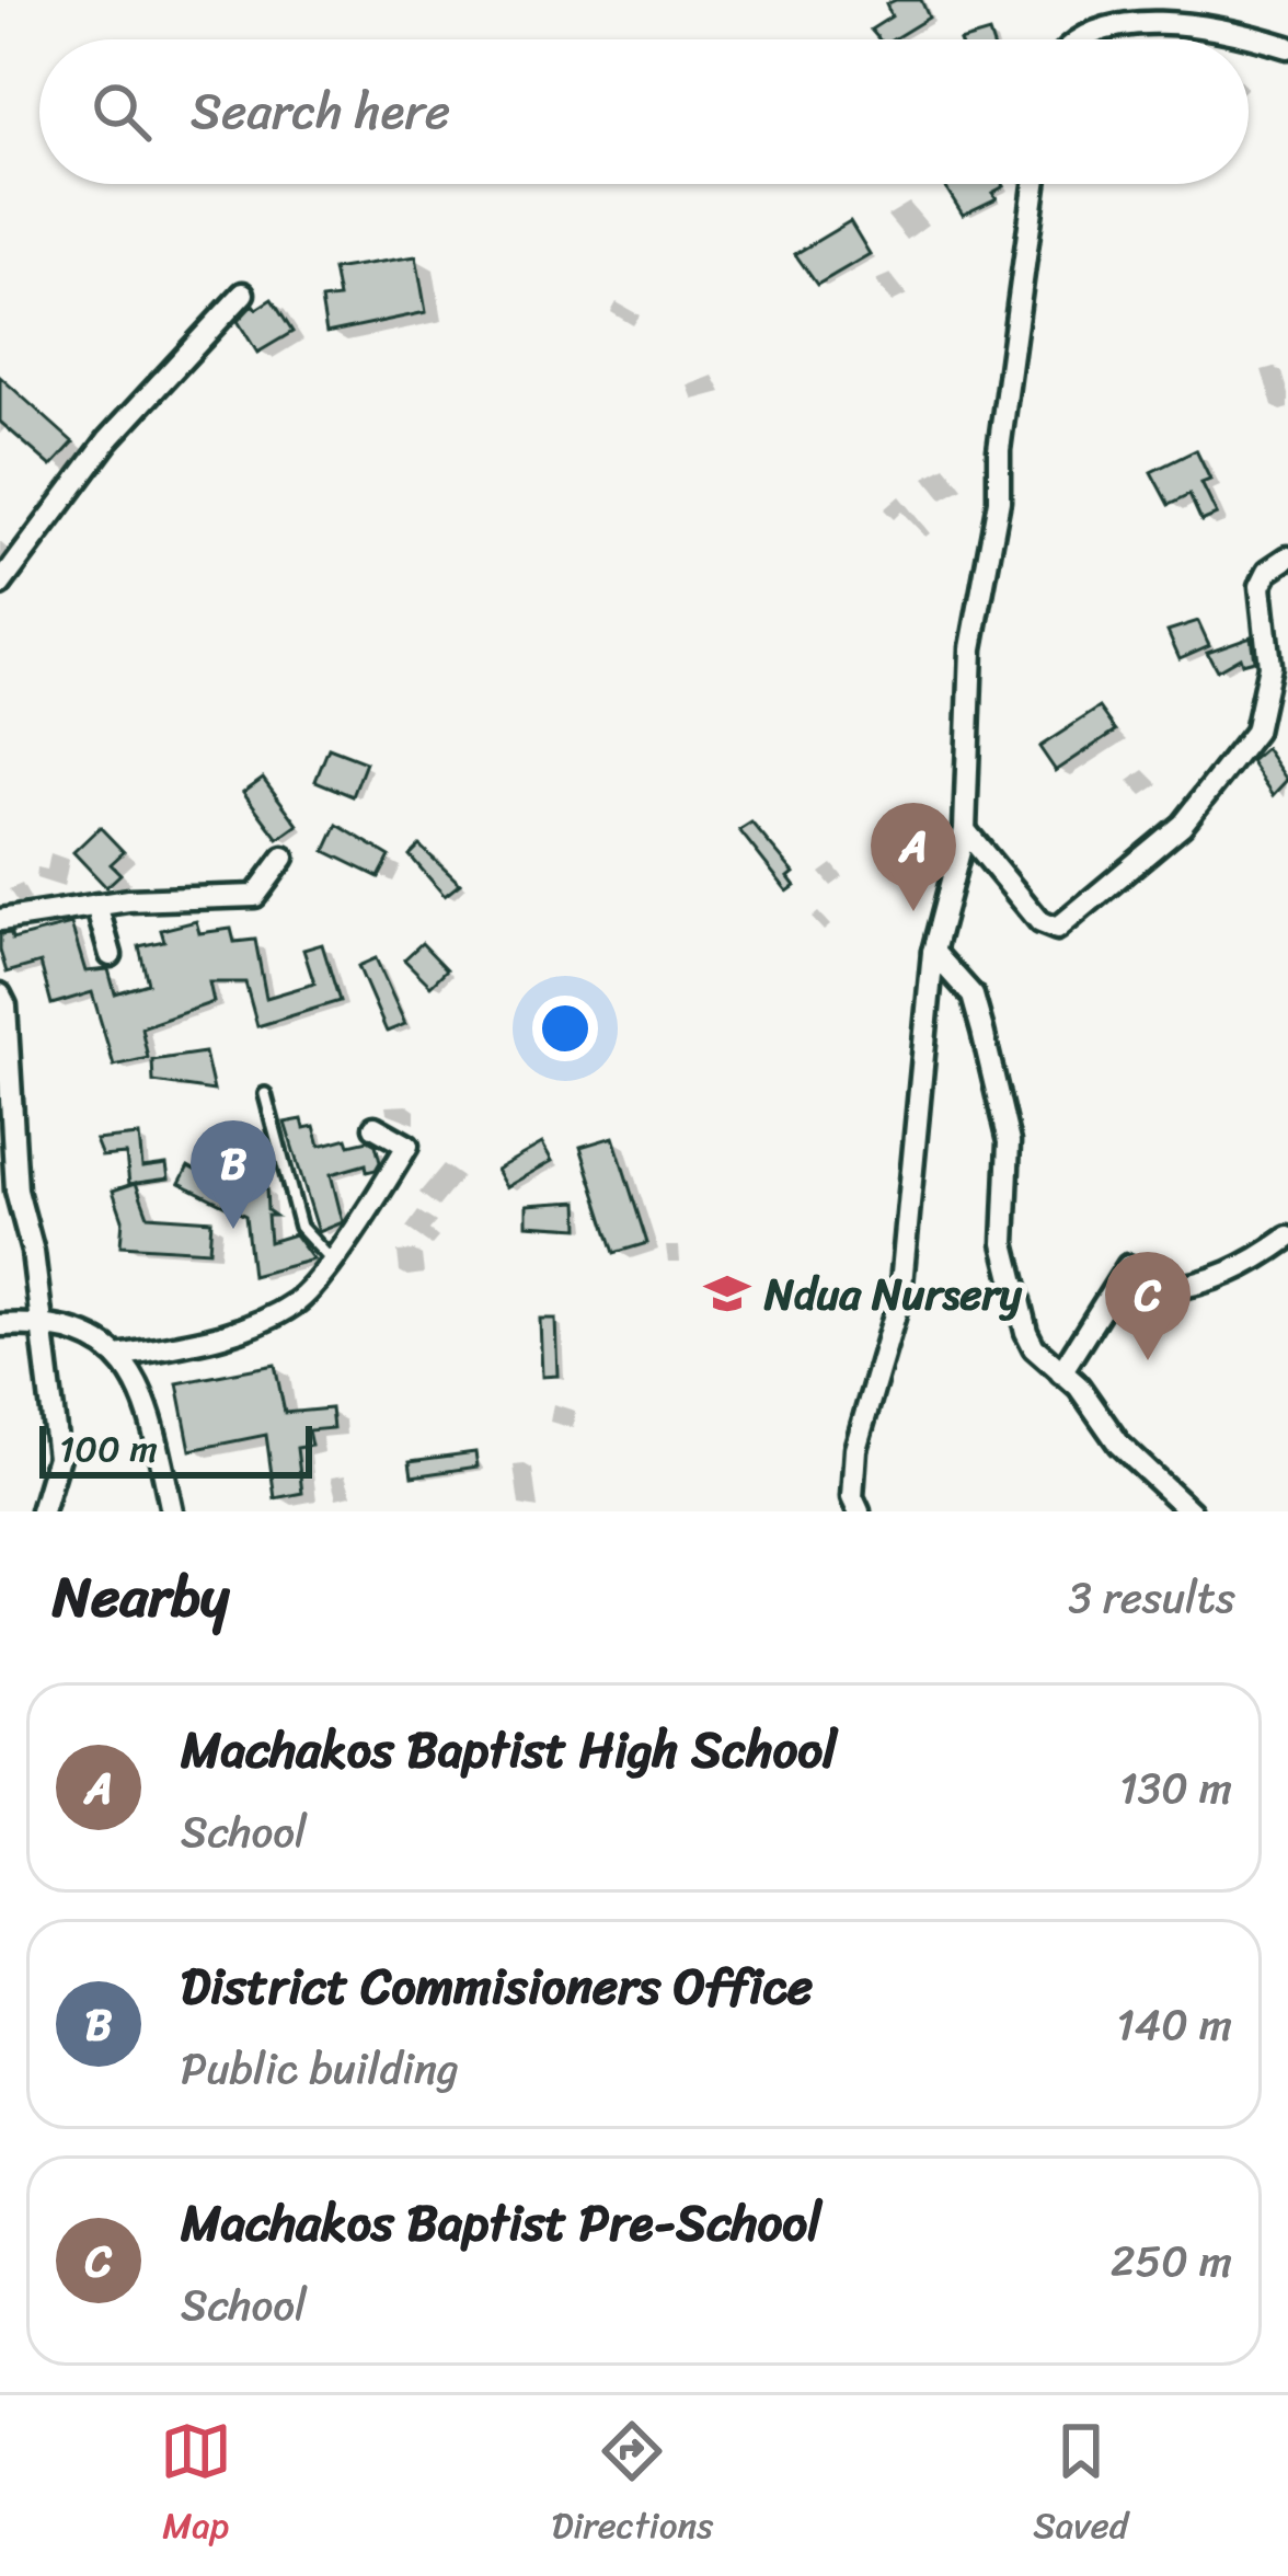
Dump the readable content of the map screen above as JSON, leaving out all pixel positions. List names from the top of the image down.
{
  "places": {
    "school or university": ["Ndua Nursery"]
  },
  "scale_bar": "100 m",
  "page": {
    "search": "Search here",
    "pins": ["A", "B", "C"],
    "scale": "100 m",
    "heading": ["Nearby", "3 results"],
    "list": [
      {
        "mark": "A",
        "name": "Machakos Baptist High School",
        "note": "School",
        "value": "130 m"
      },
      {
        "mark": "B",
        "name": "District Commisioners Office",
        "note": "Public building",
        "value": "140 m"
      },
      {
        "mark": "C",
        "name": "Machakos Baptist Pre-School",
        "note": "School",
        "value": "250 m"
      }
    ],
    "nav": ["Map", "Directions", "Saved"]
  }
}
